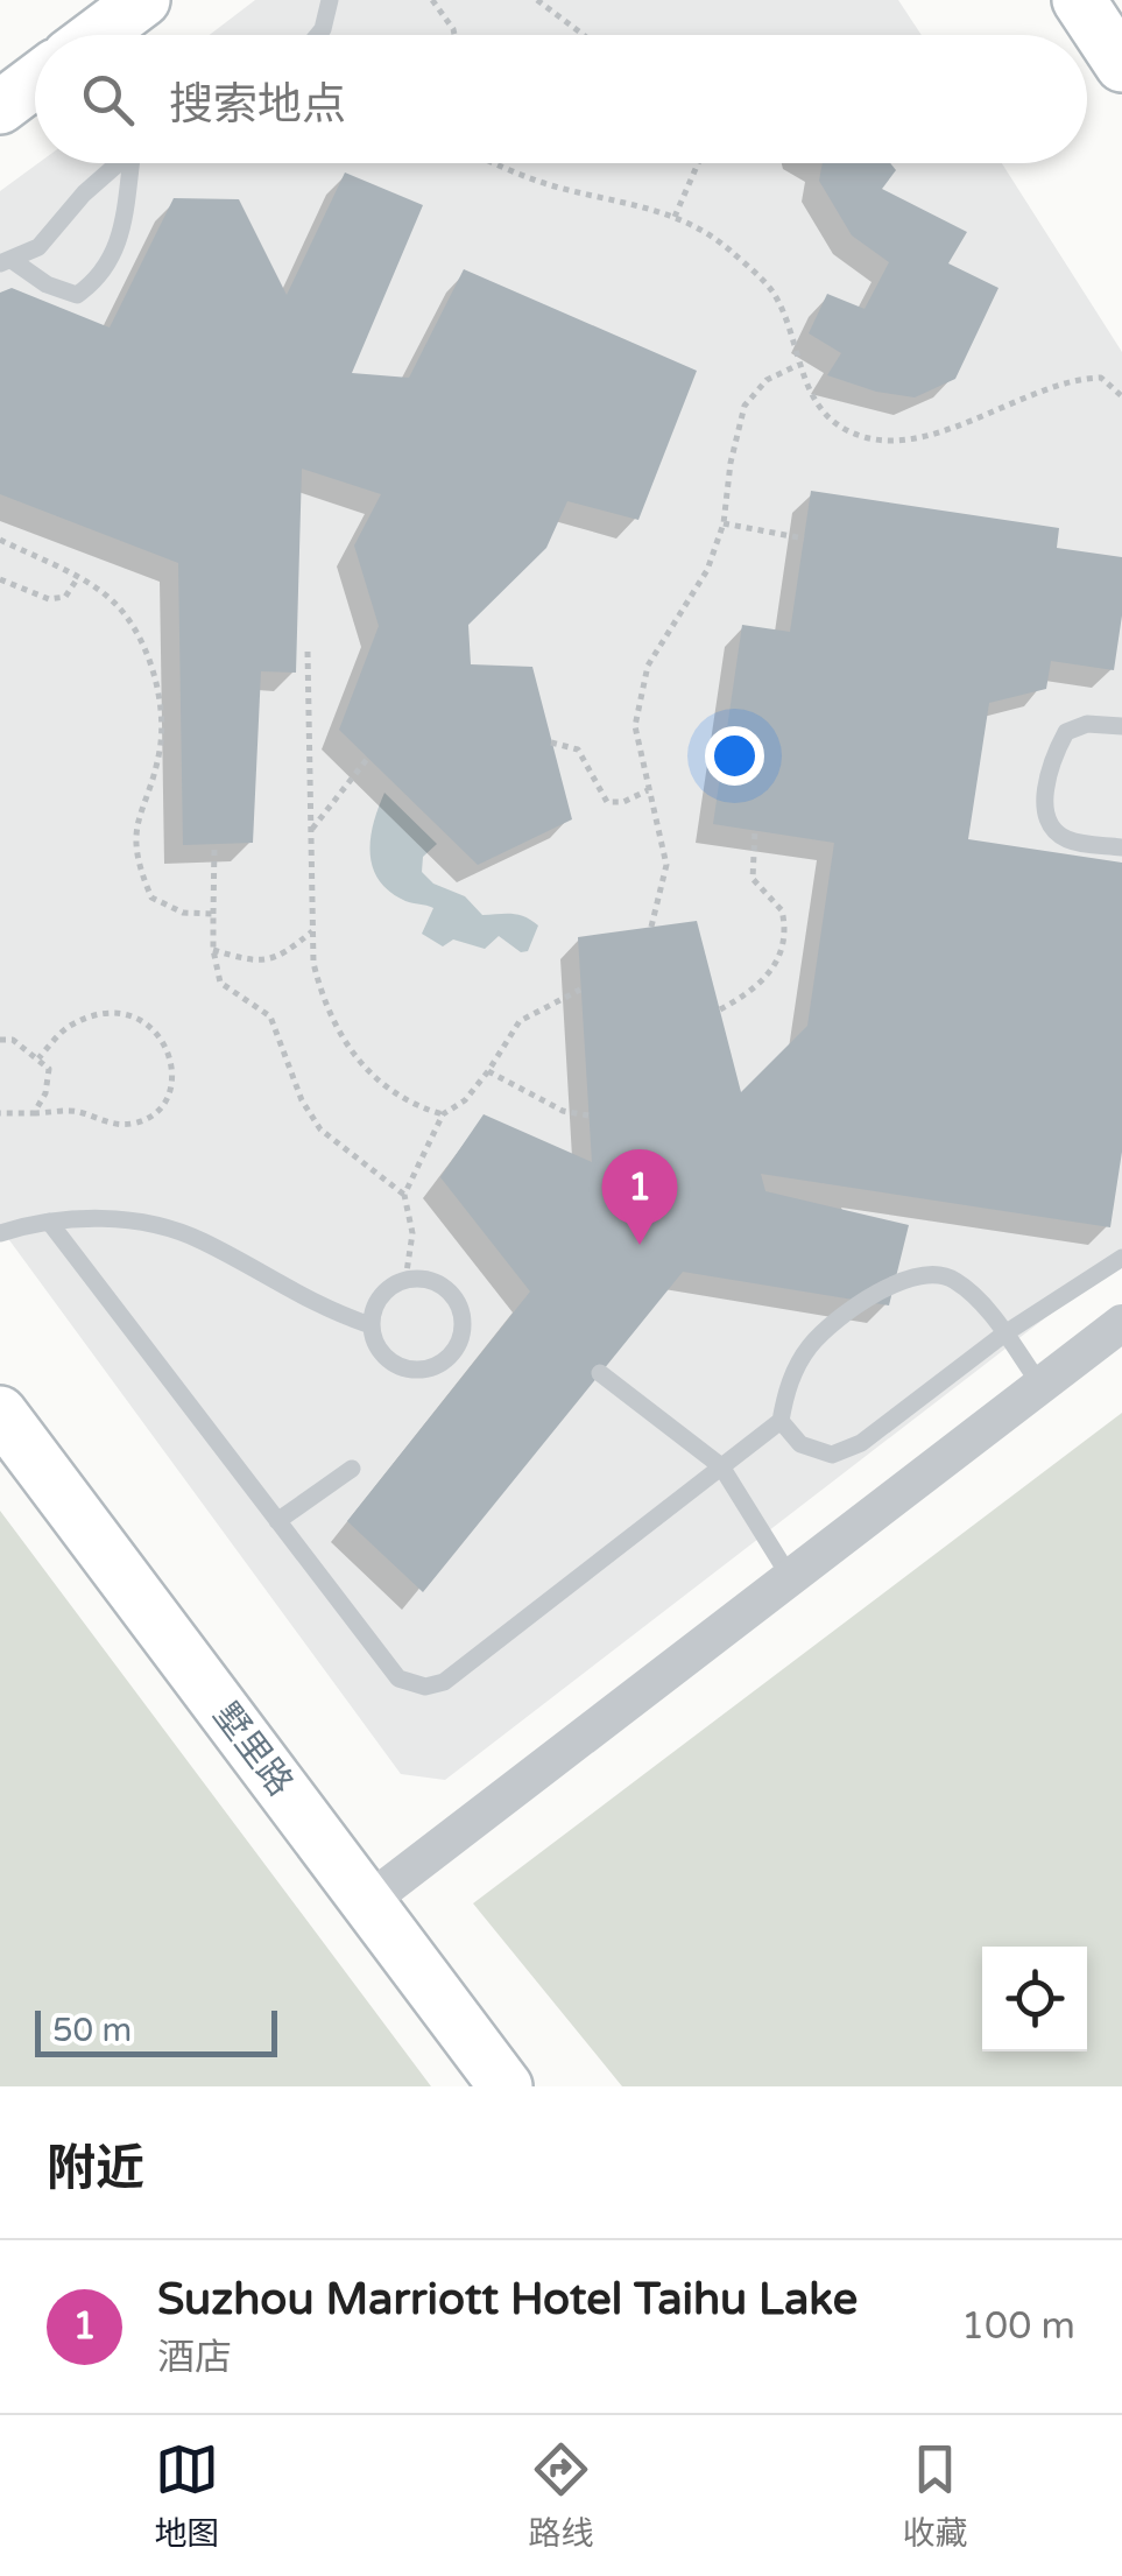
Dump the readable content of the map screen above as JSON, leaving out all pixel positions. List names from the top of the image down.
{
  "streets": {
    "main road": ["墅里路"]
  },
  "scale_bar": "50 m",
  "page": {
    "search": "搜索地点",
    "pins": "1",
    "scale": "50 m",
    "heading": "附近",
    "list": [
      {
        "mark": "1",
        "name": "Suzhou Marriott Hotel Taihu Lake",
        "note": "酒店",
        "value": "100 m"
      }
    ],
    "nav": ["地图", "路线", "收藏"]
  }
}
